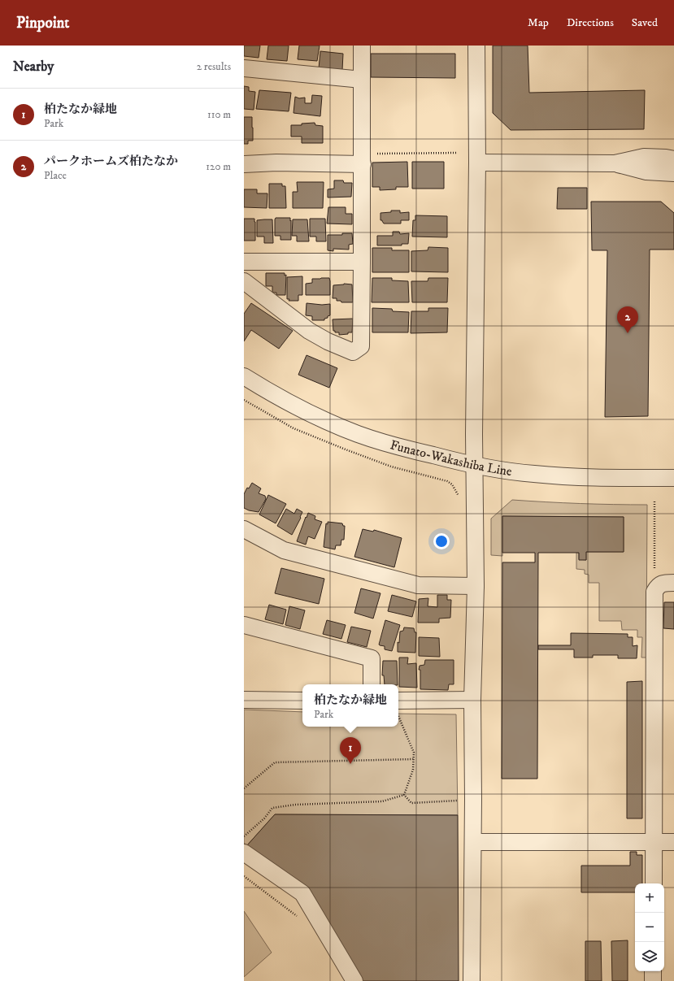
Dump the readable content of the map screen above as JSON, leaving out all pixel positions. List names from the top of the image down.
{
  "streets": {
    "street": ["Funato-Wakashiba Line"]
  },
  "page": {
    "header": "Pinpoint",
    "nav": ["Map", "Directions", "Saved"],
    "heading": ["Nearby", "2 results"],
    "list": [
      {
        "mark": "1",
        "name": "柏たなか緑地",
        "note": "Park",
        "value": "110 m"
      },
      {
        "mark": "2",
        "name": "パークホームズ柏たなか",
        "note": "Place",
        "value": "120 m"
      }
    ],
    "pins": ["2", "1"],
    "popup": ["柏たなか緑地", "Park"],
    "map_buttons": ["+", "−"]
  }
}
